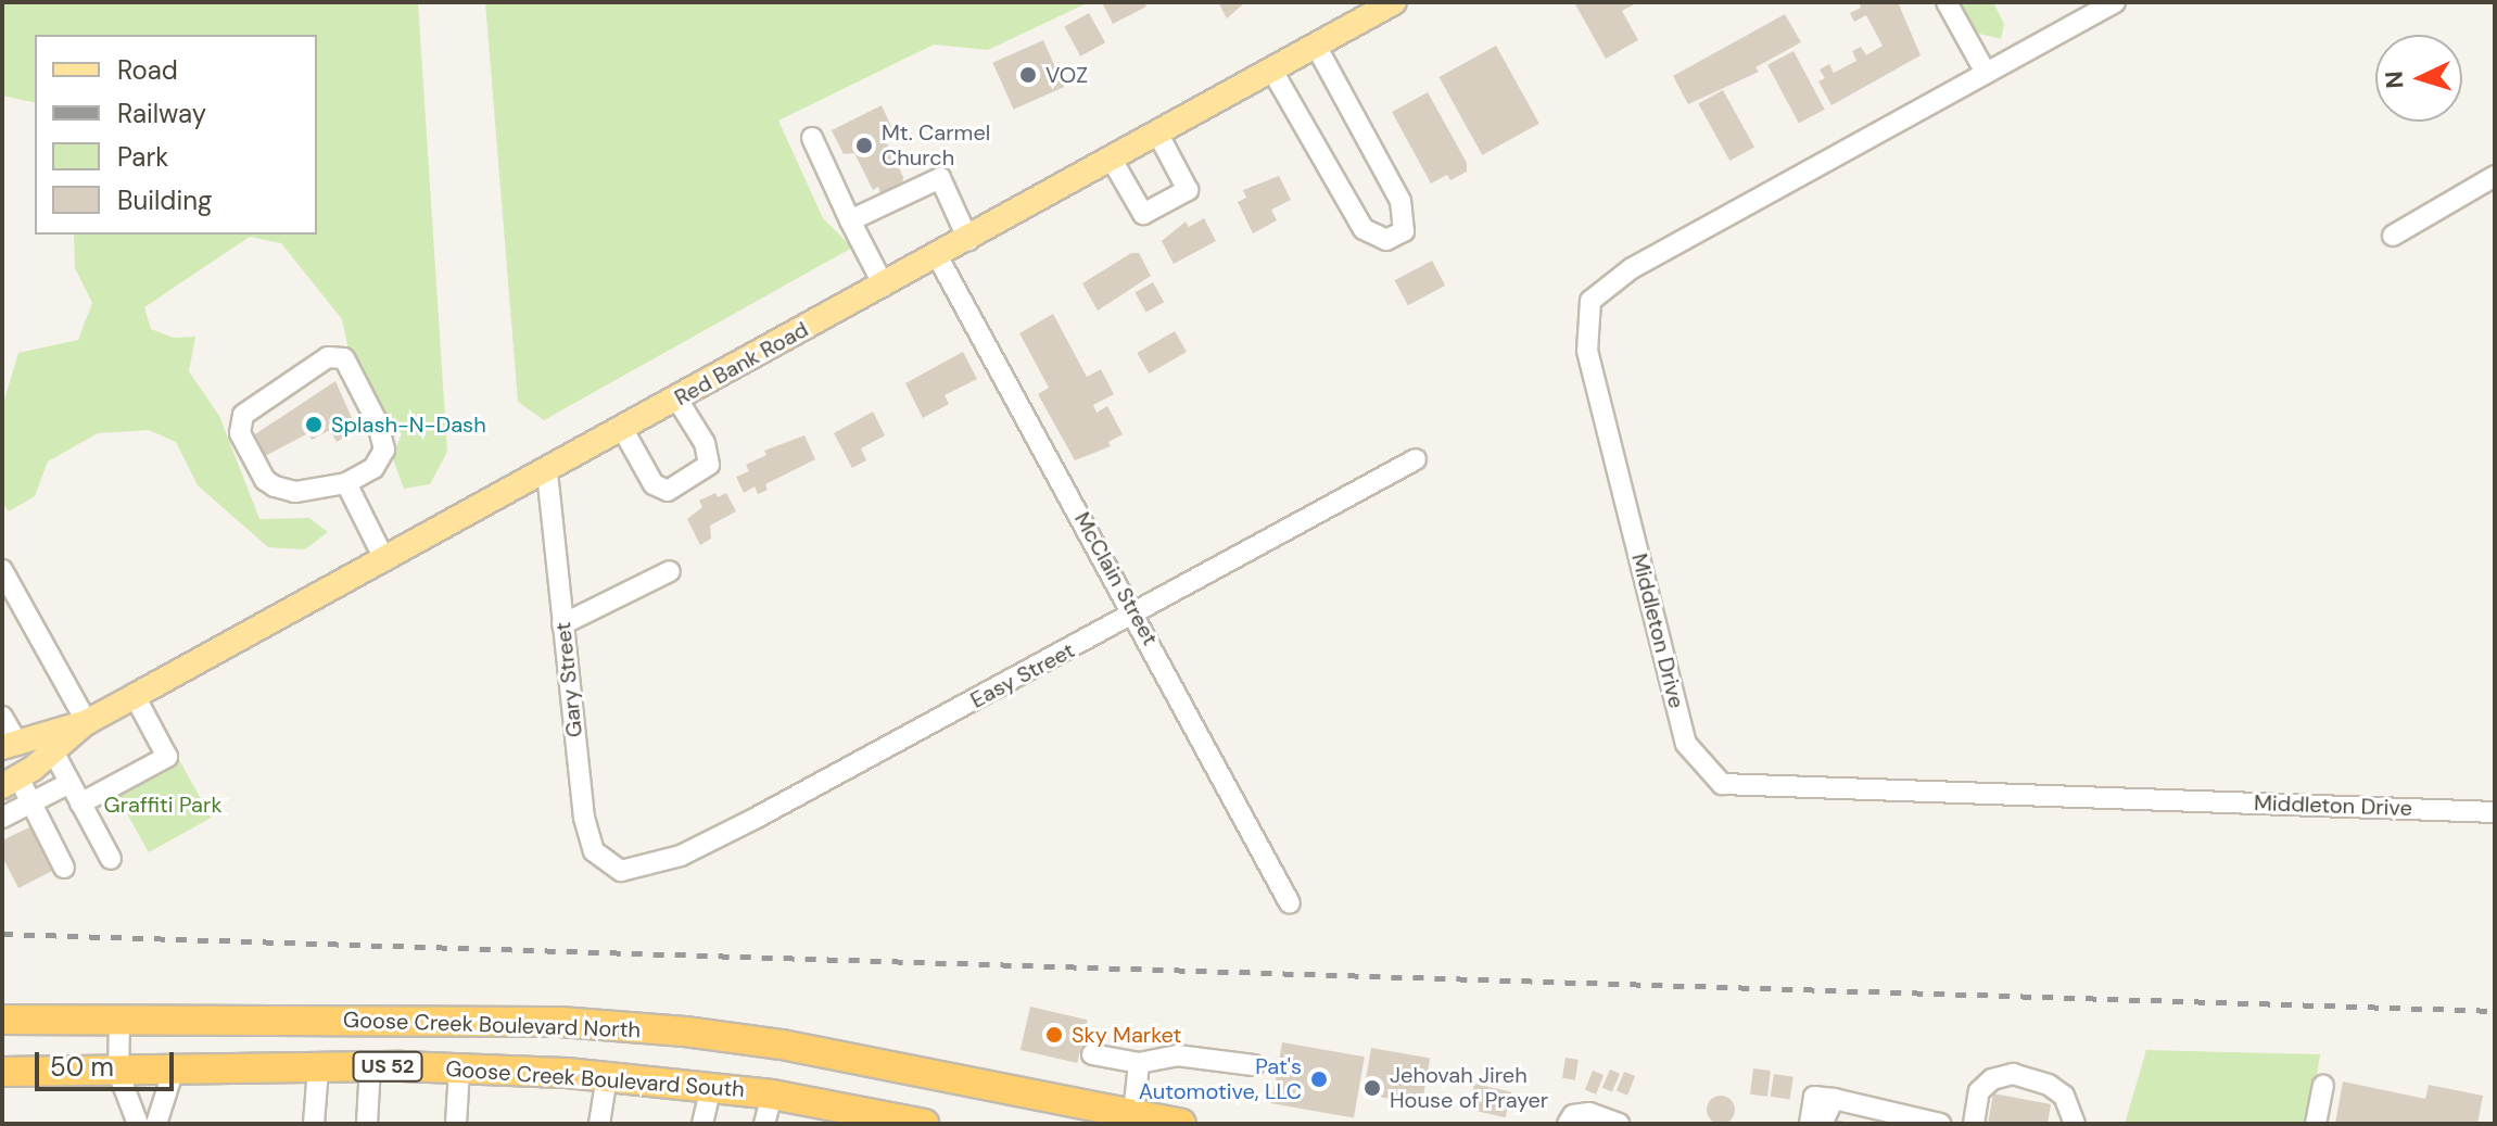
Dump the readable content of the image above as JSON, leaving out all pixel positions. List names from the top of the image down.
{
  "streets": {
    "highway": ["Goose Creek Boulevard North", "US 52", "Goose Creek Boulevard South"],
    "main road": ["Red Bank Road"],
    "street": [
      "McClain Street",
      "Middleton Drive",
      "Easy Street",
      "Gary Street"
    ]
  },
  "crossings": [
    ["Red Bank Road", "McClain Street"],
    ["Red Bank Road", "Gary Street"],
    ["McClain Street", "Easy Street"],
    ["Easy Street", "Gary Street"]
  ],
  "parks": ["Graffiti Park"],
  "places": [
    "VOZ",
    "Mt. Carmel Church",
    "Splash-N-Dash",
    "Sky Market",
    "Pat's Automotive, LLC",
    "Jehovah Jireh House of Prayer"
  ],
  "legend": [
    "Road",
    "Railway",
    "Park",
    "Building"
  ],
  "scale_bar": "50 m",
  "north": "left"
}
